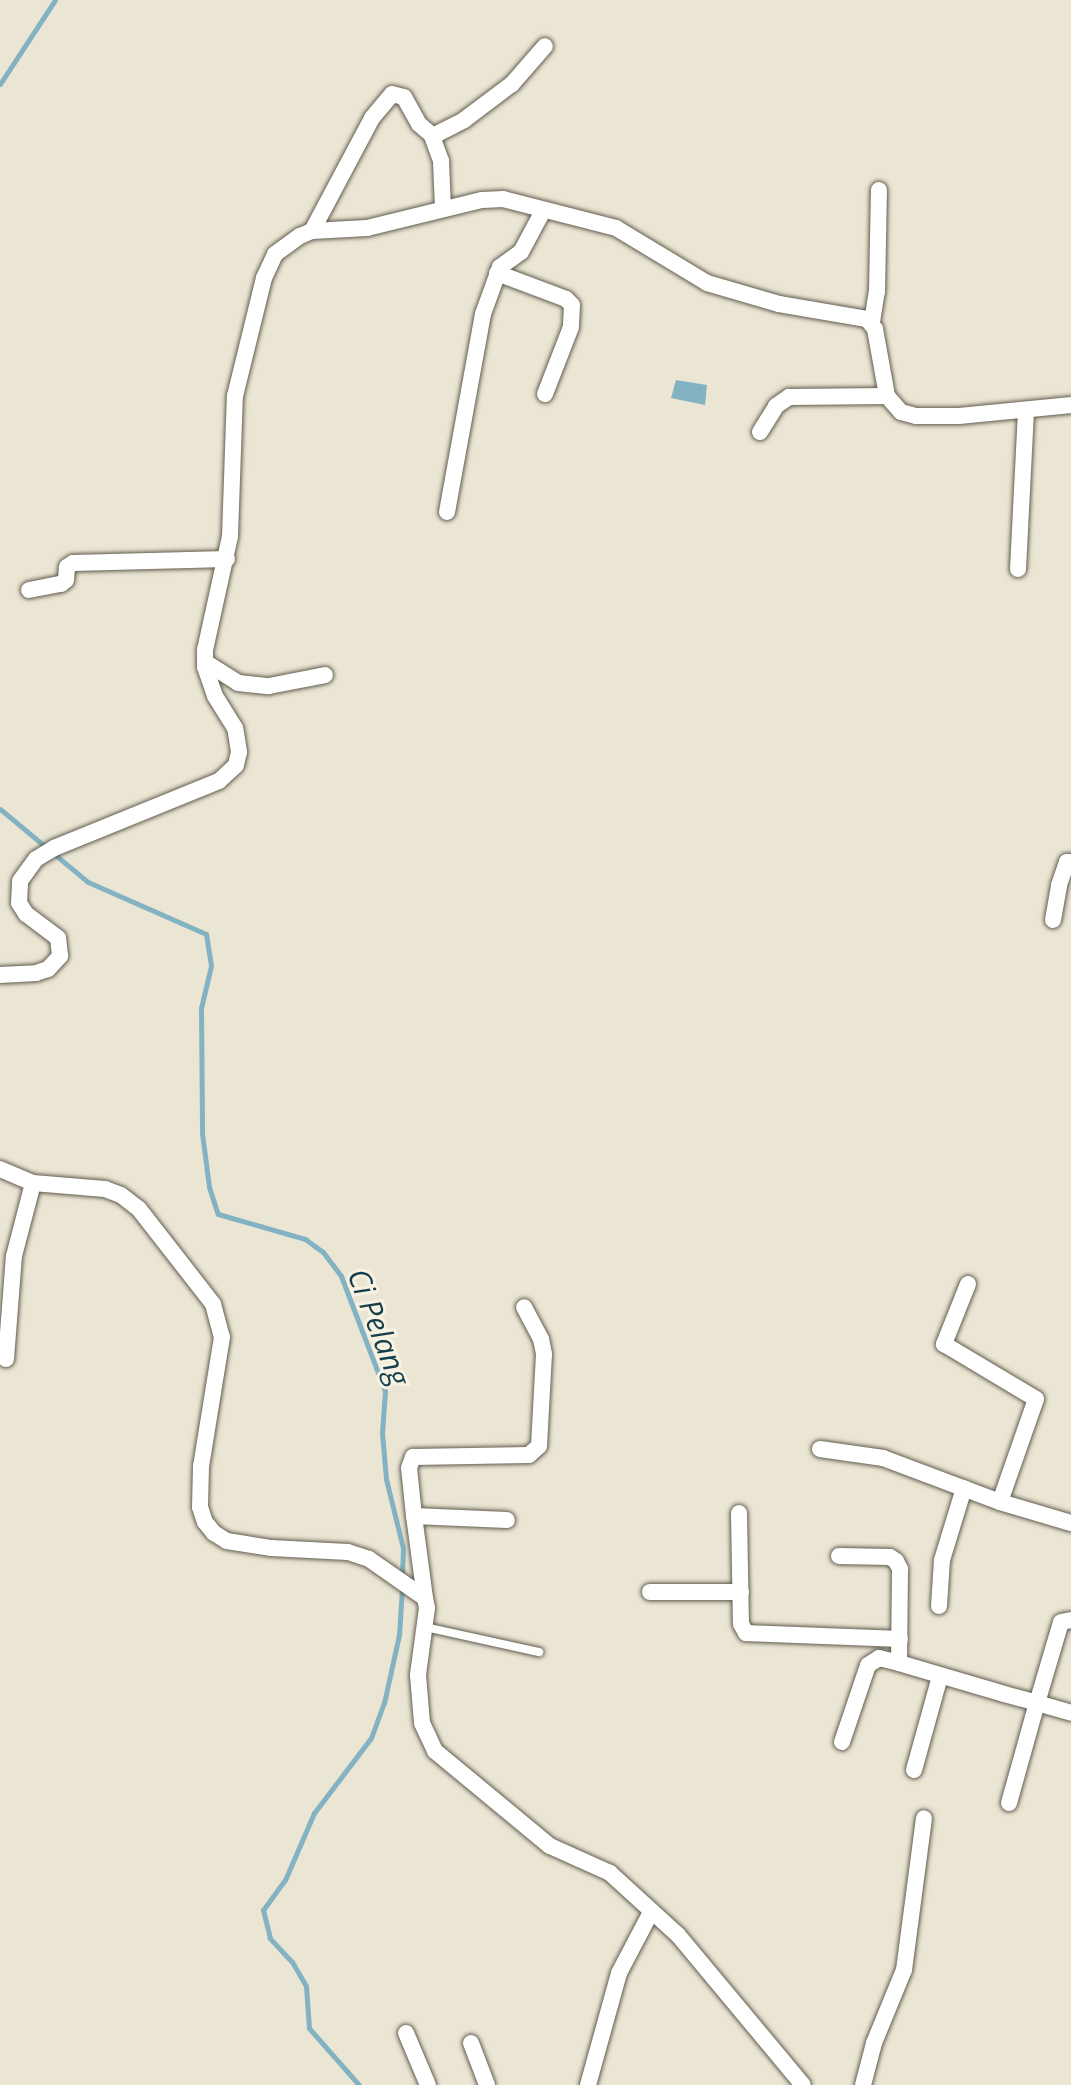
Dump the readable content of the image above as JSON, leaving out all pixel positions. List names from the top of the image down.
{
  "water": ["Ci Pelang"]
}
